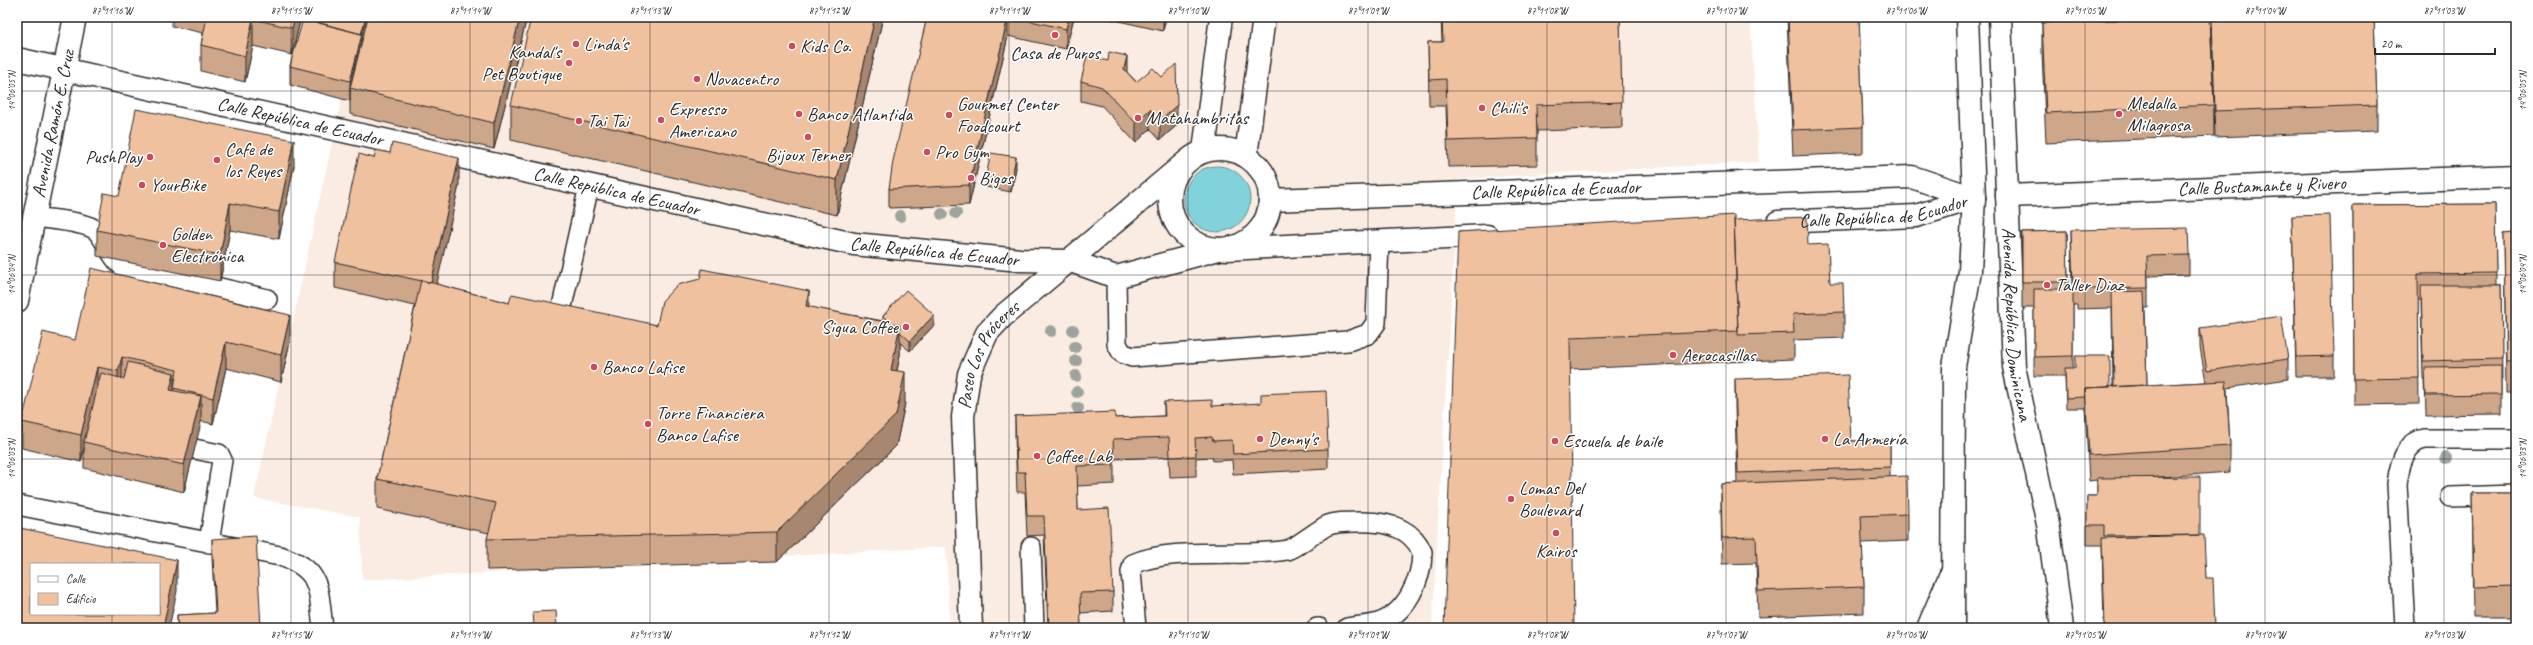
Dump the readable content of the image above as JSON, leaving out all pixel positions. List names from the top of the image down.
{
  "streets": {
    "street": [
      "Calle República de Ecuador",
      "Avenida Ramón E. Cruz",
      "Calle Bustamante y Rivero",
      "Avenida República Dominicana",
      "Paseo Los Próceres"
    ]
  },
  "crossings": [
    ["Calle República de Ecuador", "Avenida Ramón E. Cruz"],
    ["Calle República de Ecuador", "Avenida República Dominicana"],
    ["Calle República de Ecuador", "Paseo Los Próceres"],
    ["Calle Bustamante y Rivero", "Avenida República Dominicana"]
  ],
  "places": [
    "Casa de Puros",
    "Linda's",
    "Kids Co.",
    "Kandal's Pet Boutique",
    "Novacentro",
    "Chili's",
    "Banco Atlantida",
    "Medalla Milagrosa",
    "Gourmet Center Foodcourt",
    "Matahambritas",
    "Expresso Americano",
    "Tai Tai",
    "Bijoux Terner",
    "Pro Gym",
    "PushPlay",
    "Cafe de los Reyes",
    "Bigos",
    "YourBike",
    "Golden Electrónica",
    "Taller Diaz",
    "Sigua Coffee",
    "Aerocasillas",
    "Banco Lafise",
    "Torre Financiera Banco Lafise",
    "Denny's",
    "La Armería",
    "Escuela de baile",
    "Coffee Lab",
    "Lomas Del Boulevard",
    "Kairos"
  ],
  "legend": ["Calle", "Edificio"],
  "scale_bar": "20 m",
  "coordinates": [
    "87°11'16\"W",
    "87°11'15\"W",
    "87°11'14\"W",
    "87°11'13\"W",
    "87°11'12\"W",
    "87°11'11\"W",
    "87°11'10\"W",
    "87°11'09\"W",
    "87°11'08\"W",
    "87°11'07\"W",
    "87°11'06\"W",
    "87°11'05\"W",
    "87°11'04\"W",
    "87°11'03\"W",
    "14°06'05\"N",
    "14°06'04\"N",
    "14°06'03\"N"
  ]
}
